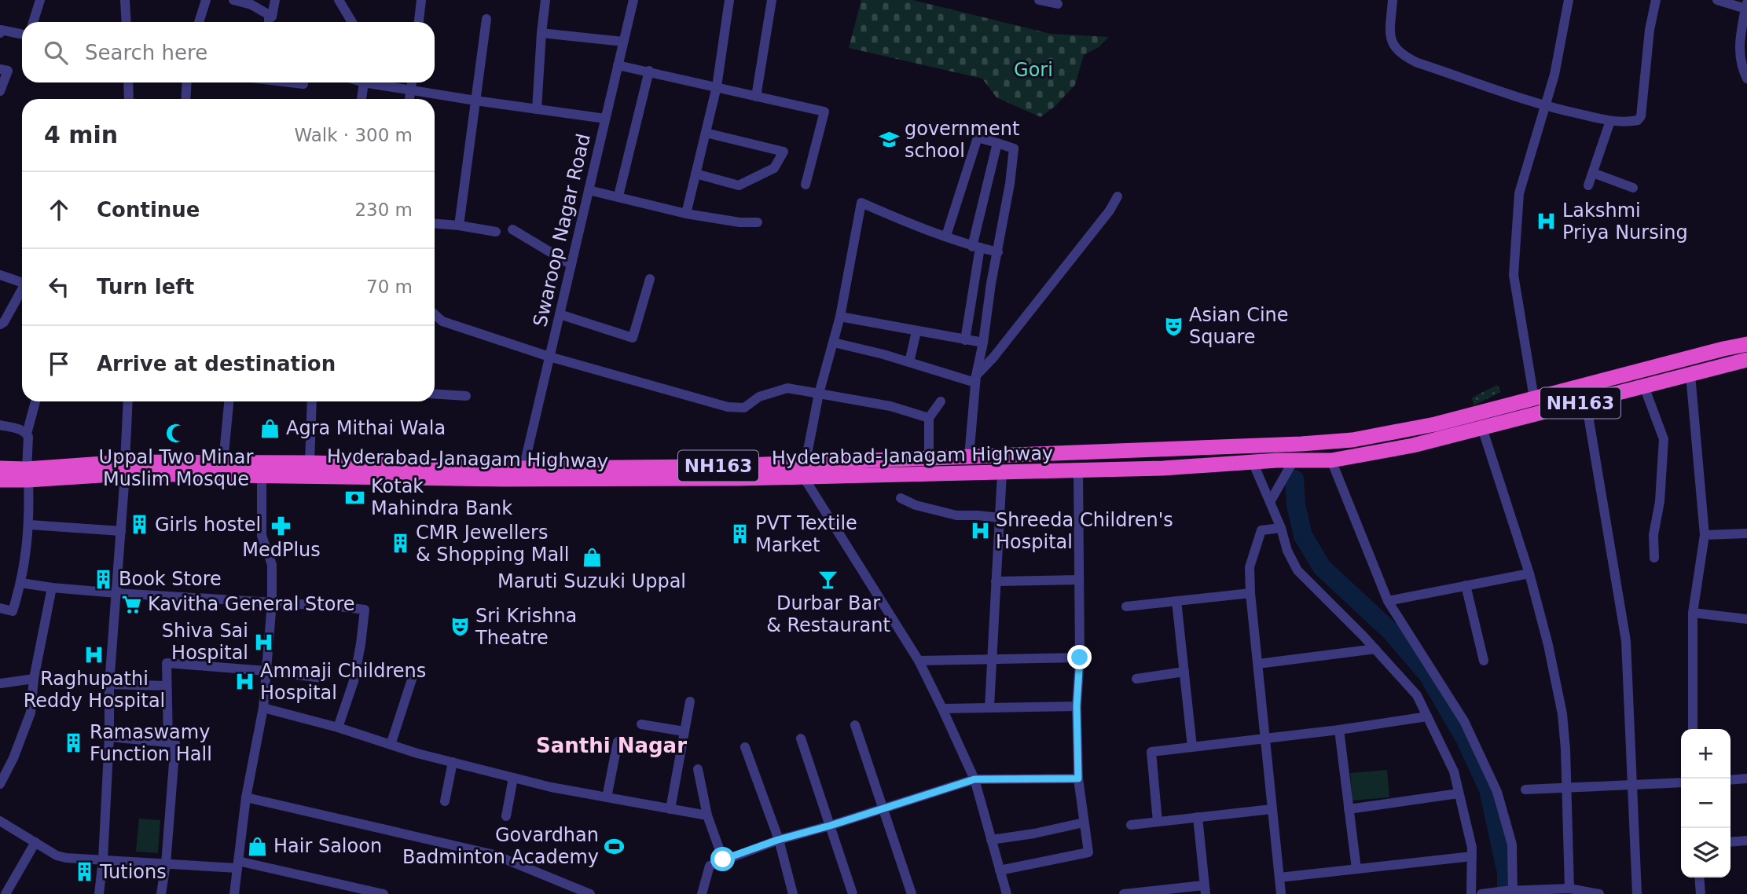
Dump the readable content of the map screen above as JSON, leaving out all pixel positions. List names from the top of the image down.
{
  "streets": {
    "highway": ["NH163", "Hyderabad-Janagam Highway"],
    "street": ["Swaroop Nagar Road"]
  },
  "crossings": [
    ["Swaroop Nagar Road", "Hyderabad-Janagam Highway"]
  ],
  "districts": ["Santhi Nagar"],
  "parks": ["Gori"],
  "places": {
    "school or university": ["government school"],
    "hospital": [
      "Lakshmi Priya Nursing",
      "Shreeda Children's Hospital",
      "Shiva Sai Hospital",
      "Raghupathi Reddy Hospital",
      "Ammaji Childrens Hospital"
    ],
    "theatre": ["Asian Cine Square", "Sri Krishna Theatre"],
    "shop": ["Agra Mithai Wala", "Maruti Suzuki Uppal", "Hair Saloon"],
    "mosque": ["Uppal Two Minar Muslim Mosque"],
    "bank": ["Kotak Mahindra Bank"],
    "building": [
      "Girls hostel",
      "PVT Textile Market",
      "CMR Jewellers & Shopping Mall",
      "Book Store",
      "Ramaswamy Function Hall",
      "Tutions"
    ],
    "pharmacy": ["MedPlus"],
    "bar": ["Durbar Bar & Restaurant"],
    "supermarket": ["Kavitha General Store"],
    "sports": ["Govardhan Badminton Academy"]
  },
  "page": {
    "search": "Search here",
    "heading": ["4 min", "Walk · 300 m"],
    "list": [
      ["Continue", "230 m"],
      ["Turn left", "70 m"],
      "Arrive at destination"
    ],
    "map_buttons": ["+", "−"]
  }
}
